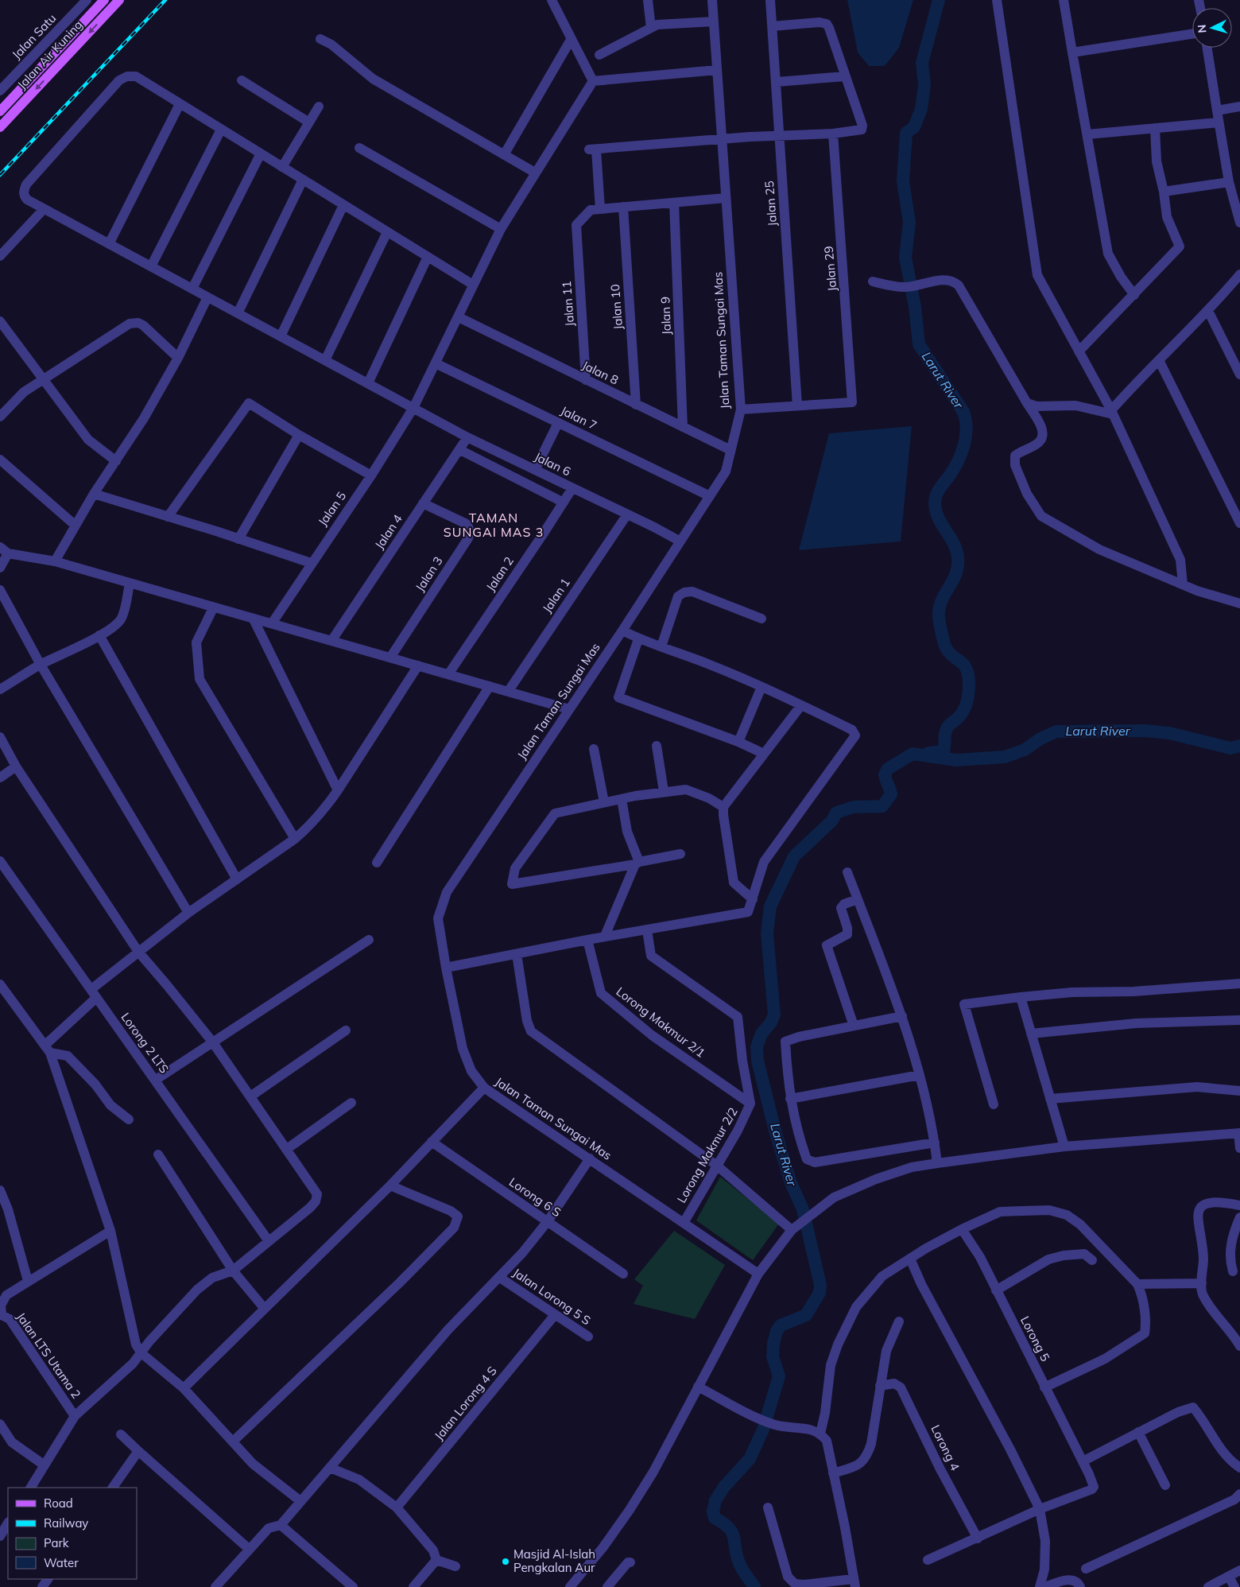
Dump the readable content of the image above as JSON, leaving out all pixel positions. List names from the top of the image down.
{
  "streets": {
    "main road": ["Jalan Air Kuning"],
    "street": [
      "Jalan Satu",
      "Jalan 25",
      "Jalan 29",
      "Jalan 11",
      "Jalan 10",
      "Jalan 9",
      "Jalan Taman Sungai Mas",
      "Jalan 8",
      "Jalan 7",
      "Jalan 6",
      "Jalan 5",
      "Jalan 4",
      "Jalan 3",
      "Jalan 2",
      "Jalan 1",
      "Lorong Makmur 2/1",
      "Lorong 2 LTS",
      "Lorong Makmur 2/2",
      "Lorong 6 S",
      "Jalan Lorong 5 S",
      "Lorong 5",
      "Jalan LTS Utama 2",
      "Jalan Lorong 4 S",
      "Lorong 4"
    ]
  },
  "crossings": [
    ["Jalan 25", "Jalan 29"],
    ["Jalan 11", "Jalan 8"],
    ["Jalan 10", "Jalan 8"],
    ["Jalan 9", "Jalan 8"],
    ["Jalan Taman Sungai Mas", "Jalan 8"],
    ["Jalan Taman Sungai Mas", "Jalan 7"],
    ["Jalan Taman Sungai Mas", "Jalan 6"],
    ["Jalan Taman Sungai Mas", "Lorong Makmur 2/2"],
    ["Jalan 8", "Jalan 5"],
    ["Jalan 7", "Jalan 5"],
    ["Jalan 6", "Jalan 5"],
    ["Jalan 6", "Jalan 4"],
    ["Jalan 6", "Jalan 2"],
    ["Jalan 6", "Jalan 1"],
    ["Jalan 4", "Jalan 3"],
    ["Lorong Makmur 2/1", "Lorong Makmur 2/2"],
    ["Jalan Lorong 5 S", "Jalan Lorong 4 S"]
  ],
  "districts": ["TAMAN SUNGAI MAS 3"],
  "water": ["Larut River"],
  "places": ["Masjid Al-Islah Pengkalan Aur"],
  "legend": [
    "Road",
    "Railway",
    "Park",
    "Water"
  ],
  "north": "left"
}
